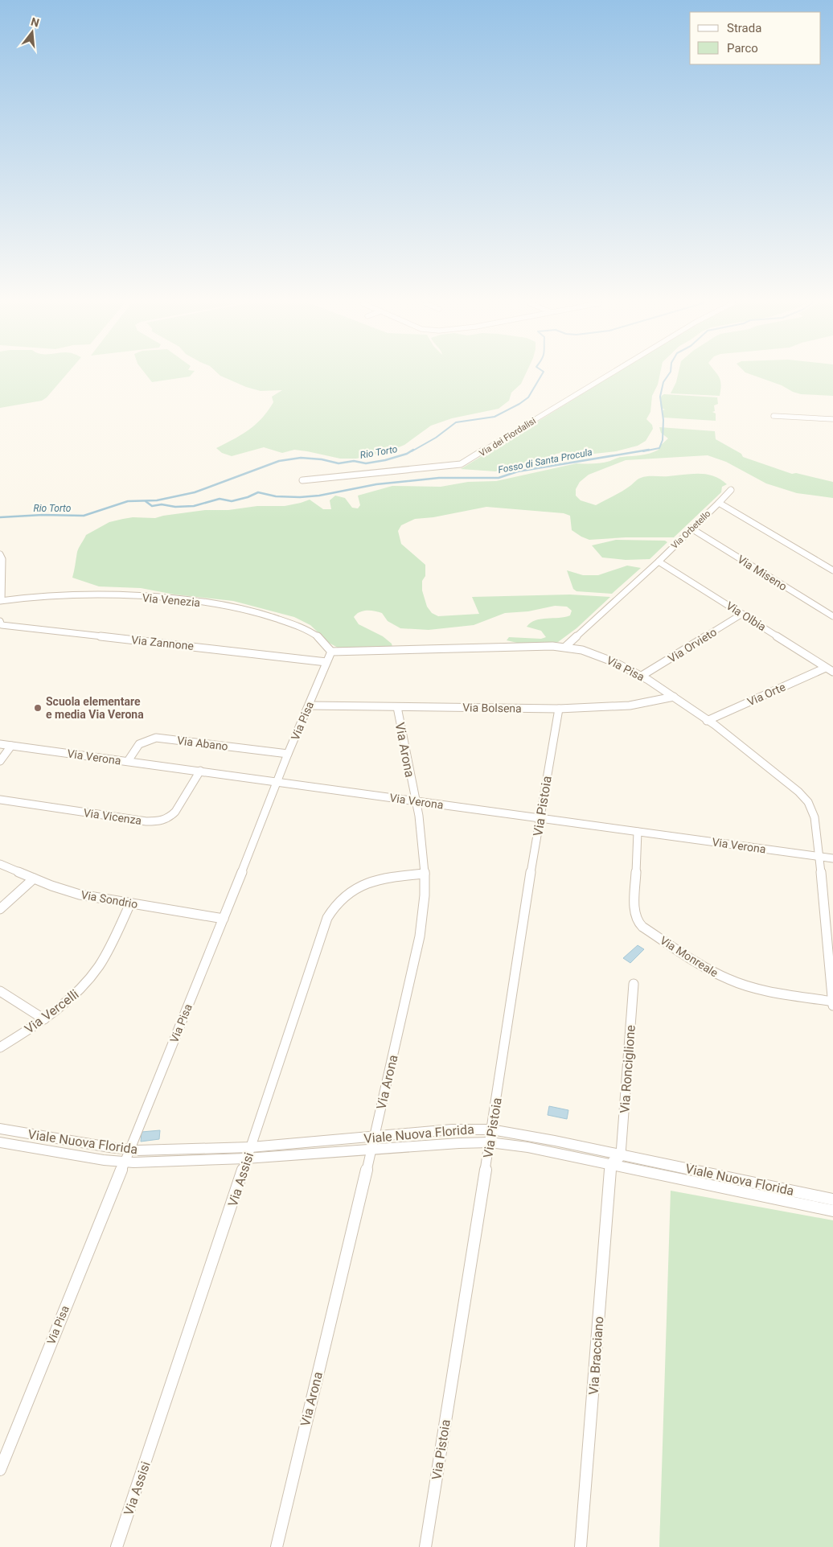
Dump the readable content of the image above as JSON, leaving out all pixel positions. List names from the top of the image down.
{
  "streets": {
    "street": [
      "Via dei Fiordalisi",
      "Via Orbetello",
      "Via Miseno",
      "Via Venezia",
      "Via Olbia",
      "Via Zannone",
      "Via Orvieto",
      "Via Pisa",
      "Via Orte",
      "Via Bolsena",
      "Via Abano",
      "Via Arona",
      "Via Verona",
      "Via Pistoia",
      "Via Vicenza",
      "Via Sondrio",
      "Via Monreale",
      "Via Vercelli",
      "Via Ronciglione",
      "Viale Nuova Florida",
      "Via Assisi",
      "Via Bracciano"
    ]
  },
  "crossings": [
    ["Via Orbetello", "Via Miseno"],
    ["Via Orbetello", "Via Olbia"],
    ["Via Orbetello", "Via Pisa"],
    ["Via Venezia", "Via Pisa"],
    ["Via Olbia", "Via Orvieto"],
    ["Via Olbia", "Via Orte"],
    ["Via Zannone", "Via Pisa"],
    ["Via Orvieto", "Via Pisa"],
    ["Via Pisa", "Via Orte"],
    ["Via Pisa", "Via Bolsena"],
    ["Via Pisa", "Via Abano"],
    ["Via Pisa", "Via Verona"],
    ["Via Pisa", "Via Sondrio"],
    ["Via Pisa", "Via Monreale"],
    ["Via Pisa", "Viale Nuova Florida"],
    ["Via Bolsena", "Via Arona"],
    ["Via Bolsena", "Via Pistoia"],
    ["Via Abano", "Via Verona"],
    ["Via Arona", "Via Verona"],
    ["Via Arona", "Viale Nuova Florida"],
    ["Via Arona", "Via Assisi"],
    ["Via Verona", "Via Pistoia"],
    ["Via Verona", "Via Vicenza"],
    ["Via Verona", "Via Monreale"],
    ["Via Pistoia", "Viale Nuova Florida"],
    ["Via Sondrio", "Via Vercelli"],
    ["Via Ronciglione", "Viale Nuova Florida"],
    ["Viale Nuova Florida", "Via Assisi"],
    ["Viale Nuova Florida", "Via Bracciano"]
  ],
  "water": ["Rio Torto", "Fosso di Santa Procula"],
  "places": ["Scuola elementare e media Via Verona"],
  "legend": ["Strada", "Parco"],
  "north": "top"
}
